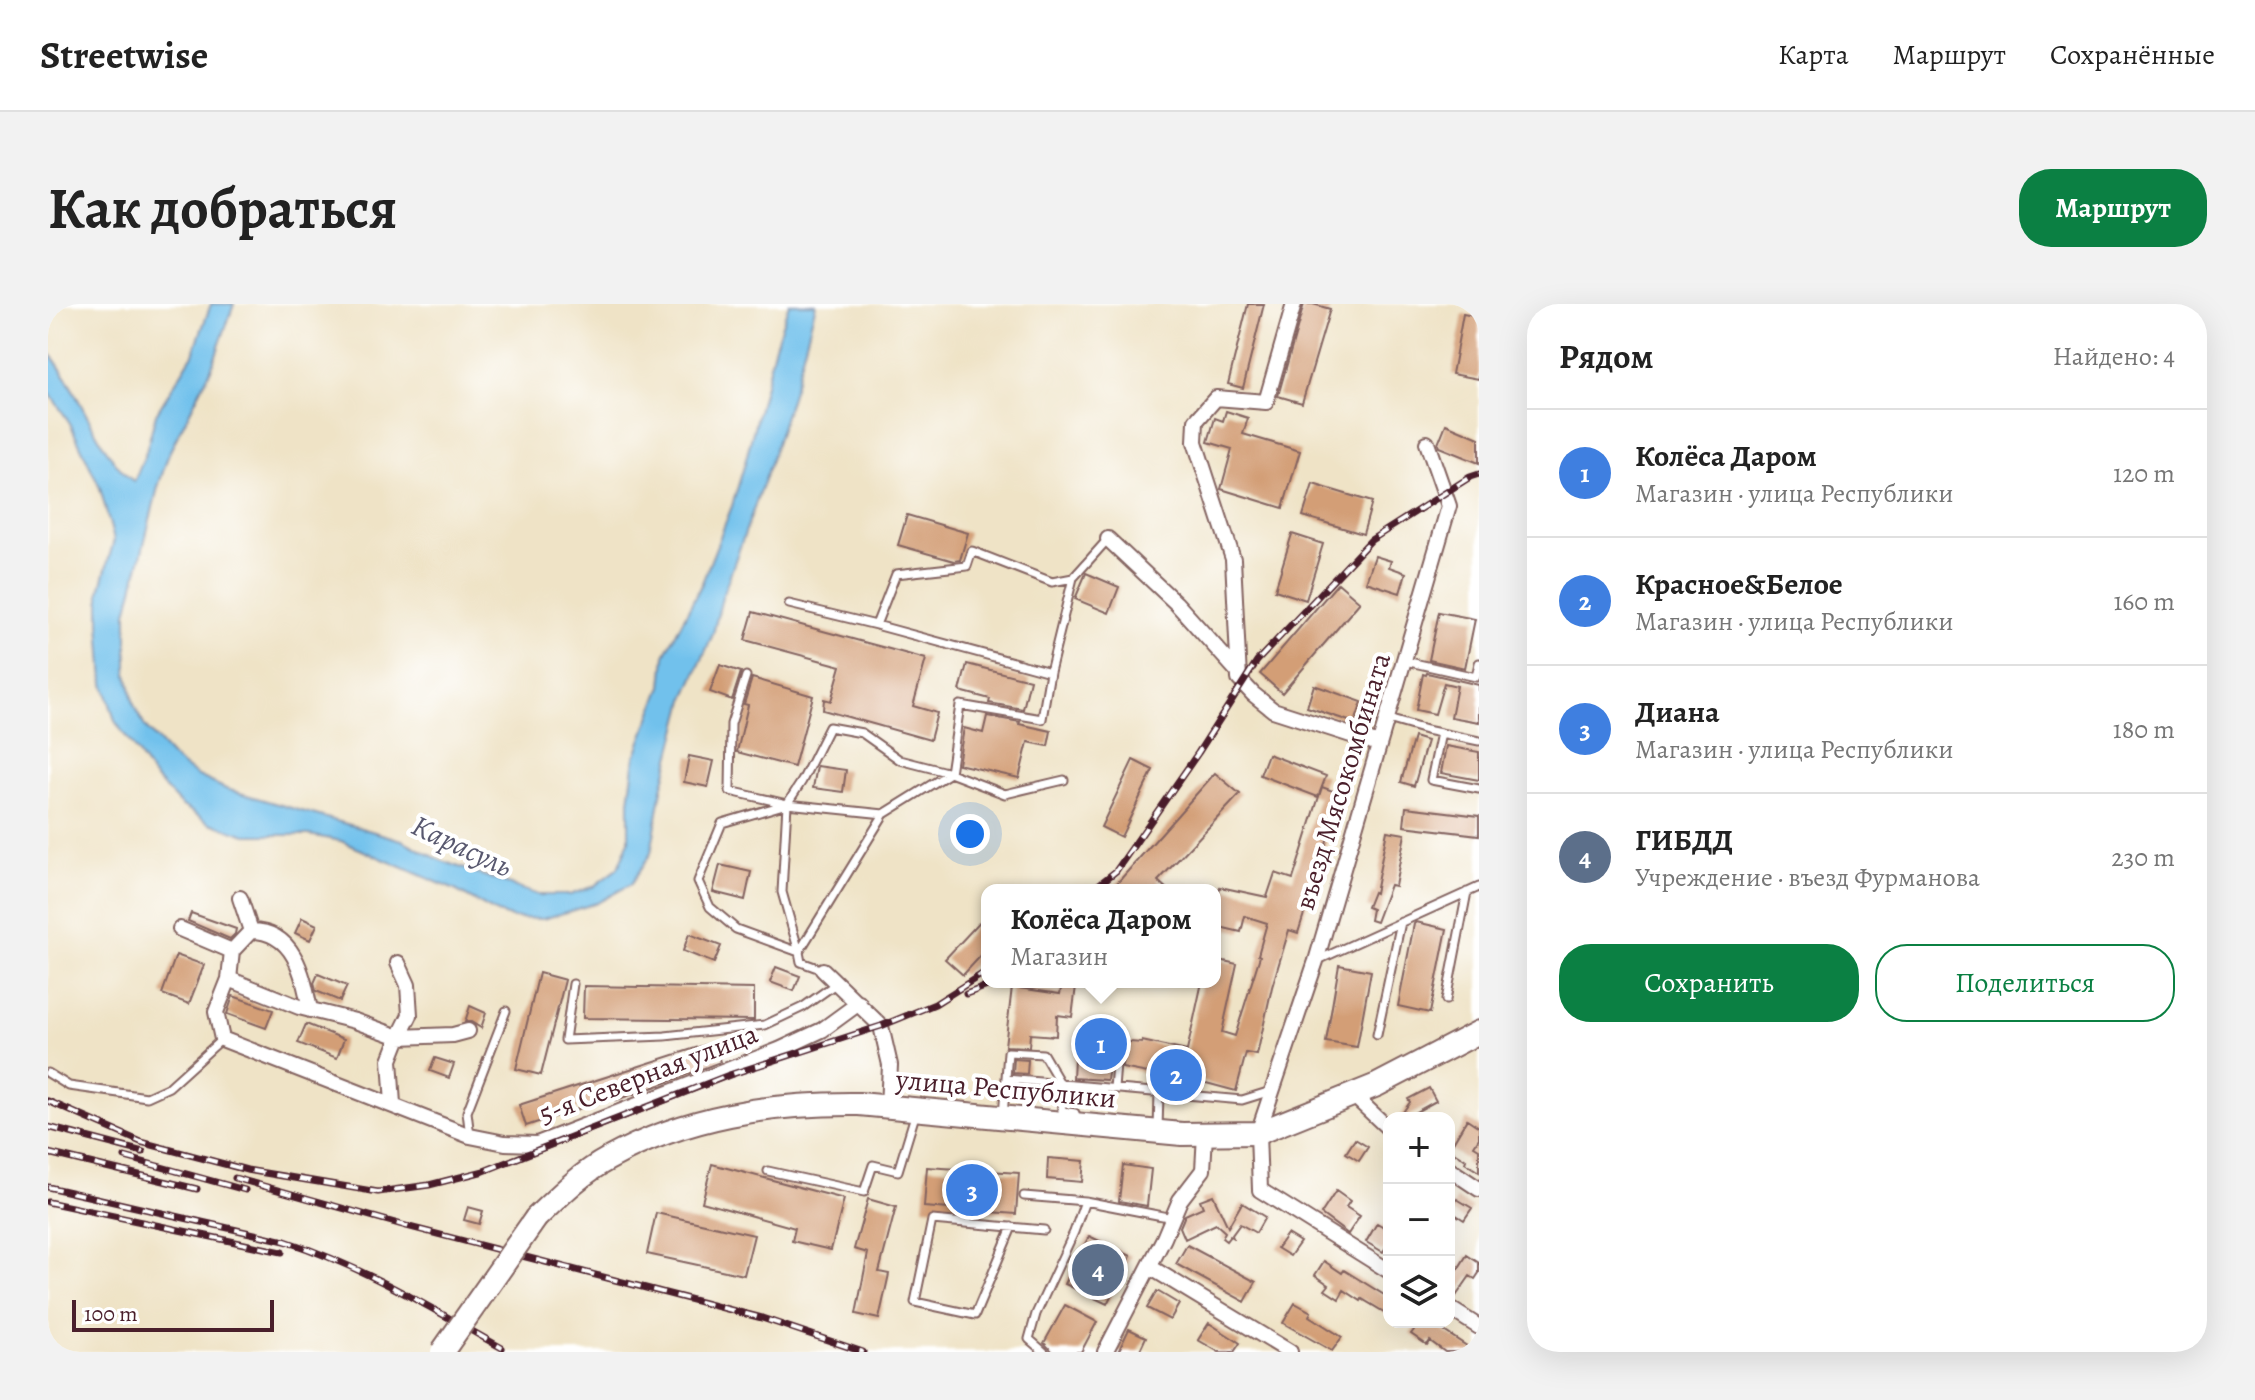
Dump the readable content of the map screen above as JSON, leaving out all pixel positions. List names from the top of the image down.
{
  "streets": {
    "main road": ["улица Республики"],
    "street": ["въезд Мясокомбината", "5-я Северная улица"]
  },
  "crossings": [
    ["въезд Мясокомбината", "улица Республики"]
  ],
  "water": ["Карасуль"],
  "scale_bar": "100 m",
  "page": {
    "header": "Streetwise",
    "nav": ["Карта", "Маршрут", "Сохранённые"],
    "buttons": [
      "Маршрут",
      ["Сохранить", "Поделиться"]
    ],
    "title": "Как добраться",
    "heading": ["Рядом", "Найдено: 4"],
    "list": [
      {
        "mark": "1",
        "name": "Колёса Даром",
        "note": "Магазин · улица Республики",
        "value": "120 m"
      },
      {
        "mark": "2",
        "name": "Красное&Белое",
        "note": "Магазин · улица Республики",
        "value": "160 m"
      },
      {
        "mark": "3",
        "name": "Диана",
        "note": "Магазин · улица Республики",
        "value": "180 m"
      },
      {
        "mark": "4",
        "name": "ГИБДД",
        "note": "Учреждение · въезд Фурманова",
        "value": "230 m"
      }
    ],
    "popup": ["Колёса Даром", "Магазин"],
    "pins": [
      "1",
      "2",
      "3",
      "4"
    ],
    "map_buttons": ["+", "−"],
    "scale": "100 m"
  }
}
